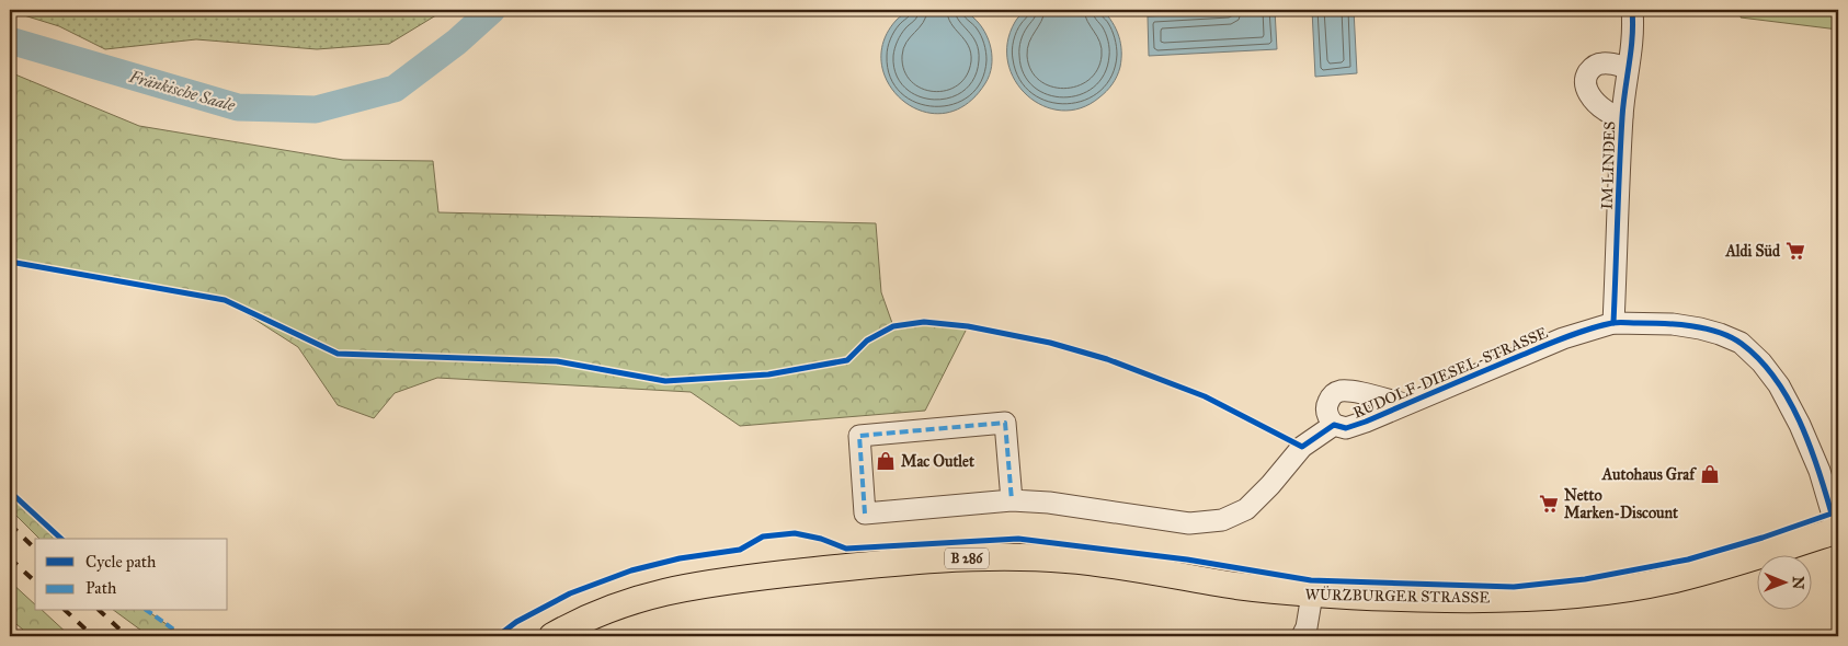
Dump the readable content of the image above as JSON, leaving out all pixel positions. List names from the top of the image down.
{
  "streets": {
    "main road": ["B 286", "WÜRZBURGER STRASSE"],
    "street": ["IM LINDES", "RUDOLF-DIESEL-STRASSE"]
  },
  "crossings": [
    ["IM LINDES", "RUDOLF-DIESEL-STRASSE"],
    ["RUDOLF-DIESEL-STRASSE", "WÜRZBURGER STRASSE"]
  ],
  "water": ["Fränkische Saale"],
  "places": {
    "supermarket": ["Aldi Süd", "Netto Marken-Discount"],
    "shop": ["Mac Outlet", "Autohaus Graf"]
  },
  "legend": ["Cycle path", "Path"],
  "north": "right"
}
